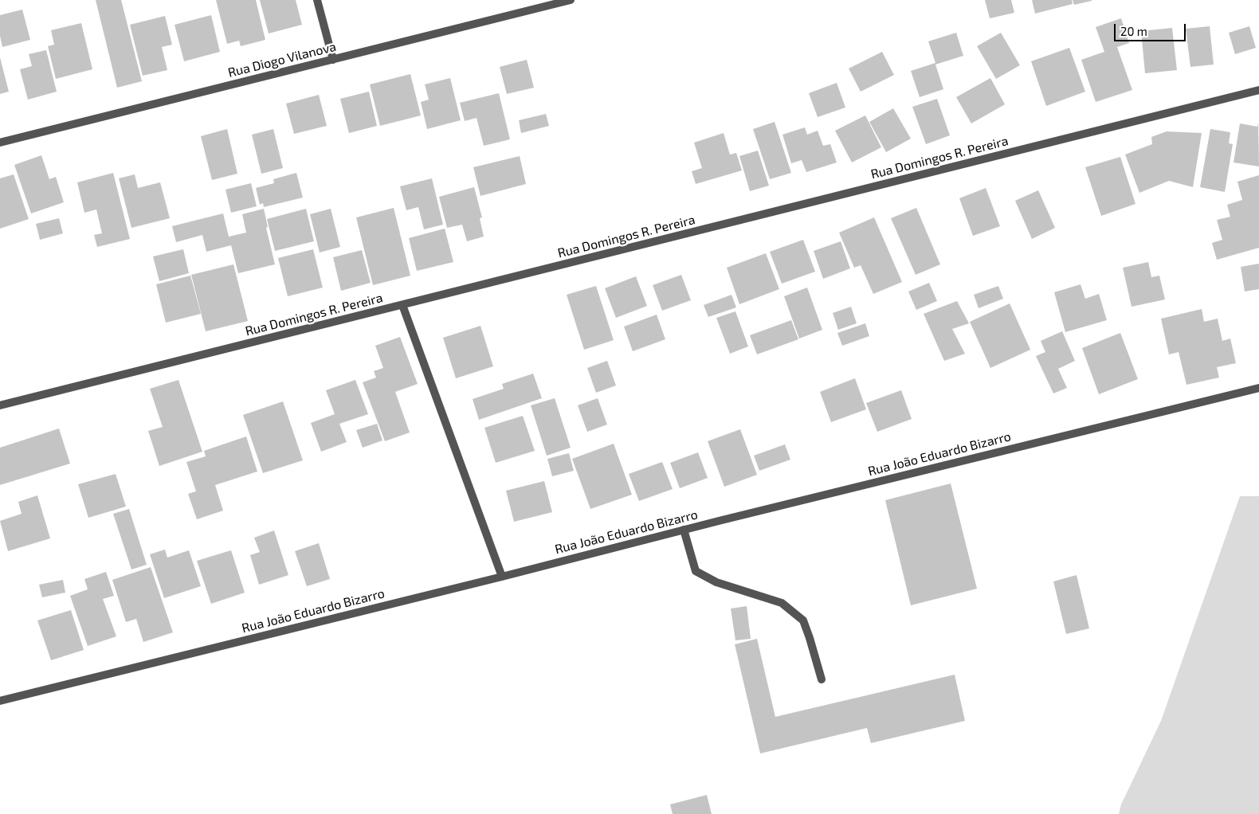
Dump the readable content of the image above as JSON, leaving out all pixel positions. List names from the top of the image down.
{
  "streets": {
    "street": ["Rua Diogo Vilanova", "Rua Domingos R. Pereira", "Rua João Eduardo Bizarro"]
  },
  "scale_bar": "20 m"
}
